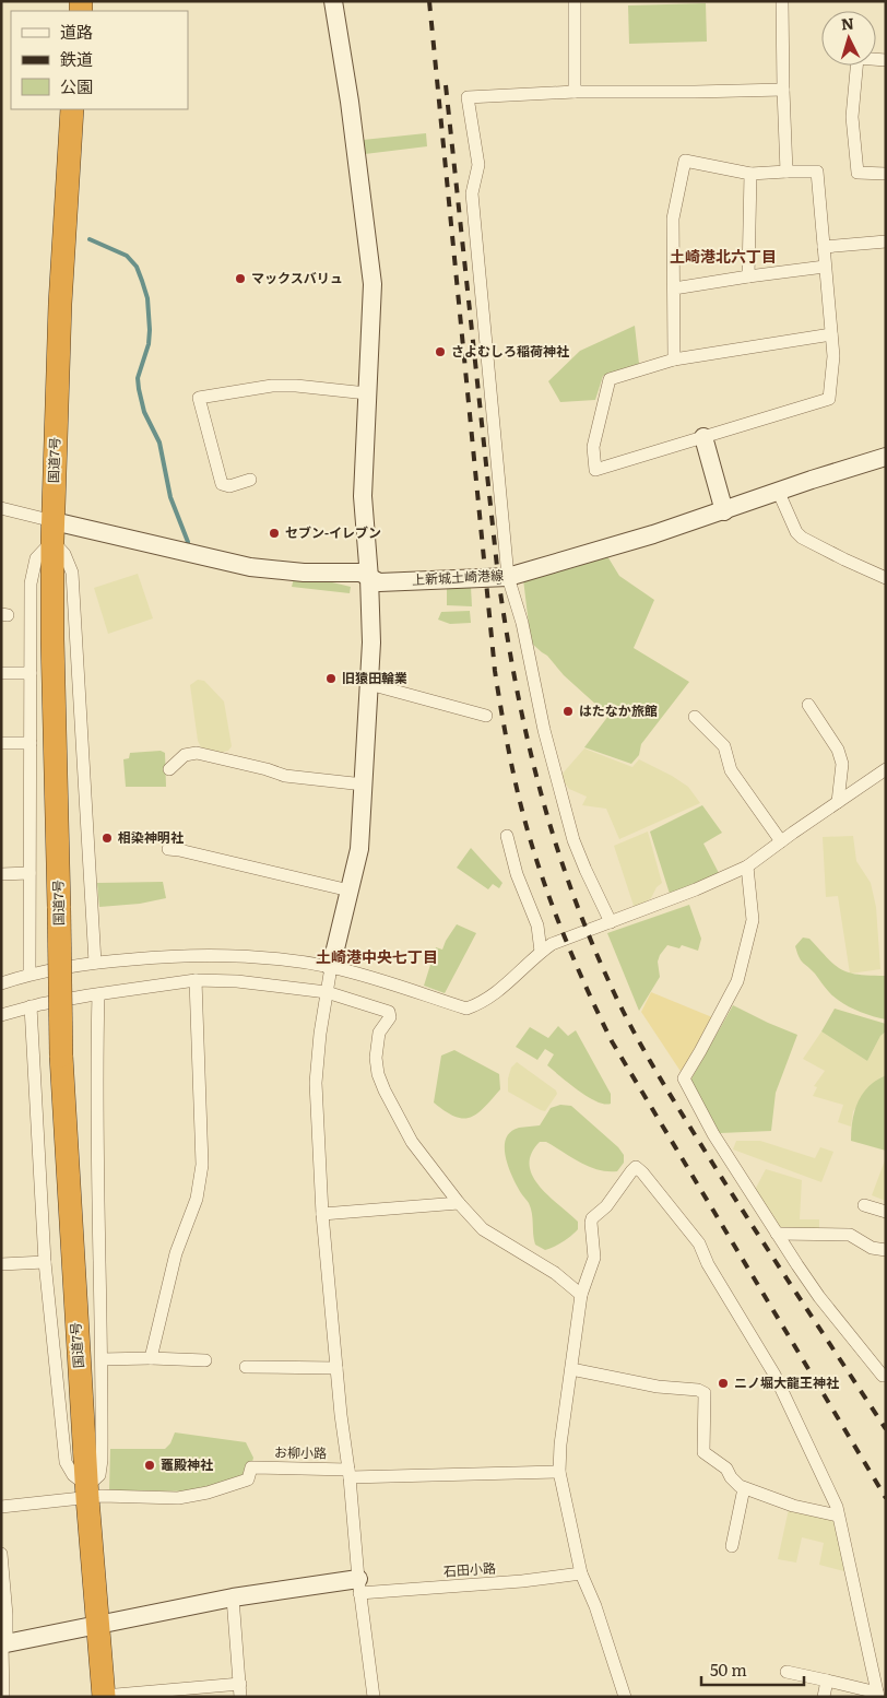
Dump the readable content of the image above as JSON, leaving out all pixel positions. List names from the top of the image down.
{
  "streets": {
    "highway": ["国道7号"],
    "street": ["上新城土崎港線", "お柳小路", "石田小路"]
  },
  "crossings": [
    ["国道7号", "上新城土崎港線"],
    ["国道7号", "お柳小路"]
  ],
  "districts": ["土崎港北六丁目", "土崎港中央七丁目"],
  "places": [
    "マックスバリュ",
    "さよむしろ稲荷神社",
    "セブン-イレブン",
    "旧猿田輪業",
    "はたなか旅館",
    "相染神明社",
    "ニノ堀大龍王神社",
    "竈殿神社"
  ],
  "legend": ["道路", "鉄道", "公園"],
  "scale_bar": "50 m",
  "north": "top"
}
